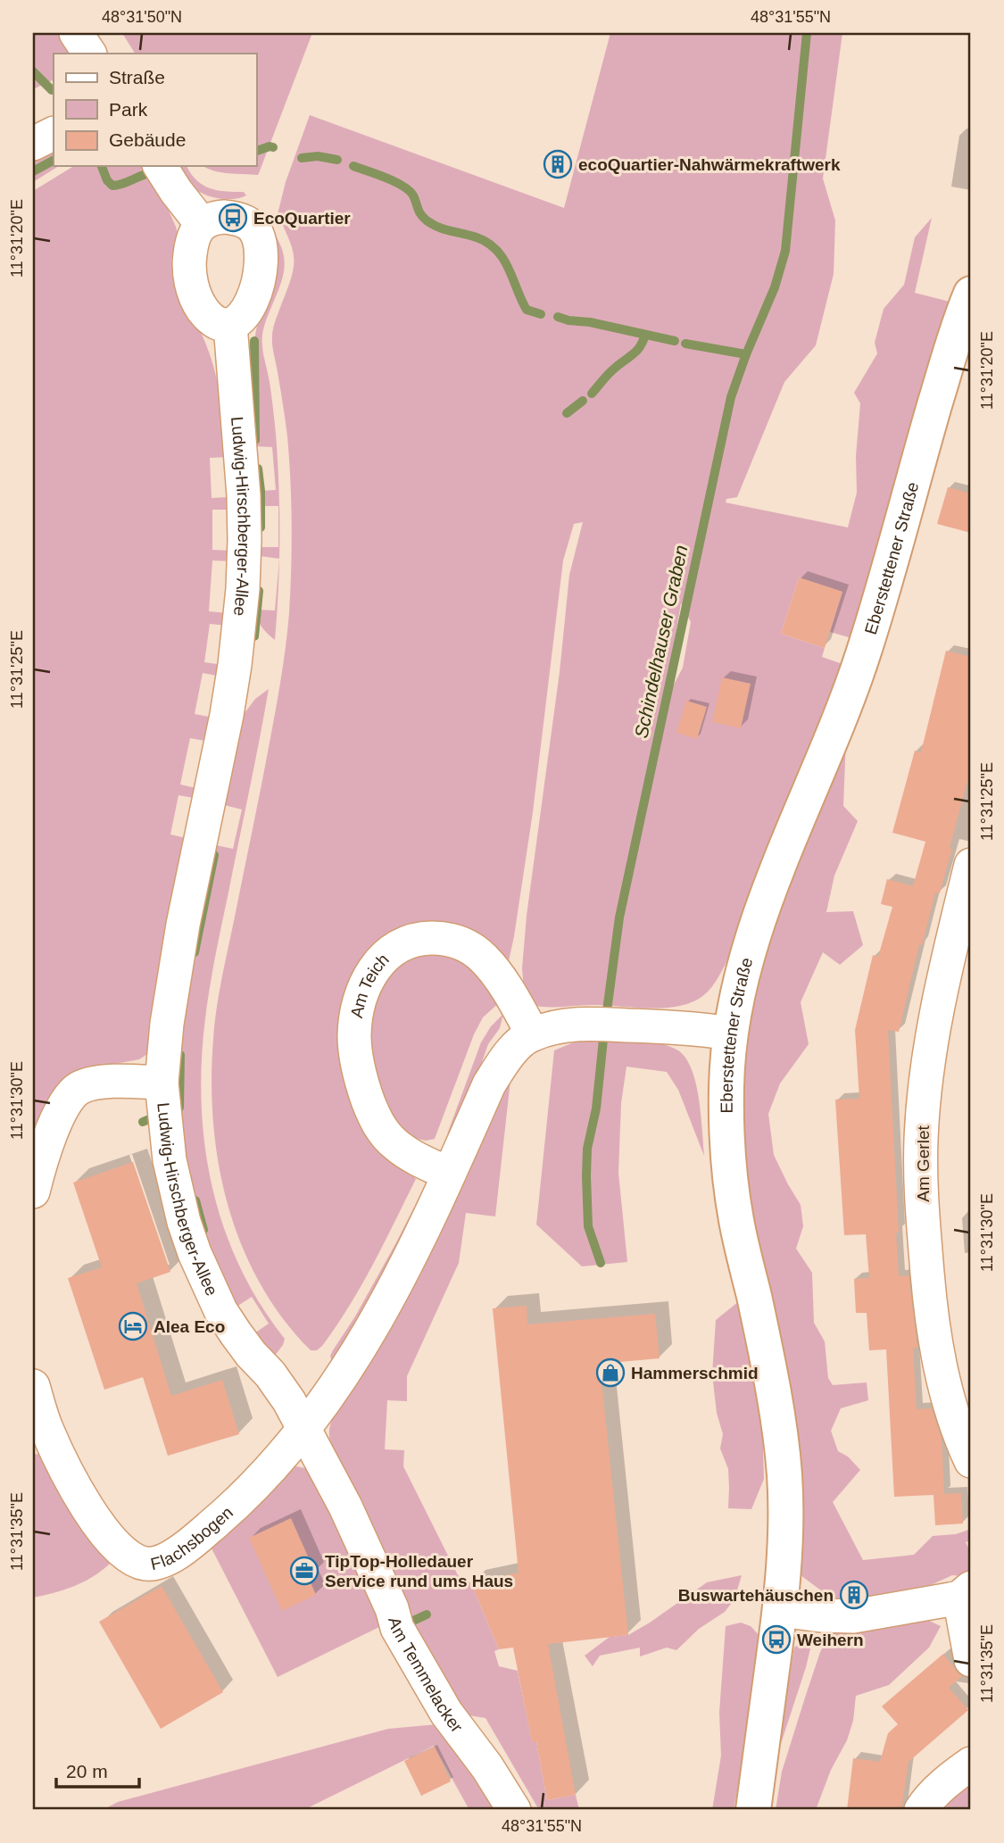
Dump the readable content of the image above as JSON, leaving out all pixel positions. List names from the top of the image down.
{
  "streets": {
    "main road": ["Eberstettener Straße"],
    "street": [
      "Ludwig-Hirschberger-Allee",
      "Am Teich",
      "Am Gerlet",
      "Flachsbogen",
      "Am Temmelacker"
    ]
  },
  "crossings": [
    ["Ludwig-Hirschberger-Allee", "Flachsbogen"],
    ["Ludwig-Hirschberger-Allee", "Am Temmelacker"],
    ["Flachsbogen", "Am Temmelacker"]
  ],
  "water": ["Schindelhauser Graben"],
  "places": {
    "building": ["ecoQuartier-Nahwärmekraftwerk", "Buswartehäuschen"],
    "bus stop": ["EcoQuartier", "Weihern"],
    "hotel": ["Alea Eco"],
    "shop": ["Hammerschmid"],
    "office": ["TipTop-Holledauer Service rund ums Haus"]
  },
  "legend": ["Straße", "Park", "Gebäude"],
  "scale_bar": "20 m",
  "coordinates": [
    "48°31'50\"N",
    "48°31'55\"N",
    "11°31'20\"E",
    "11°31'25\"E",
    "11°31'30\"E",
    "11°31'35\"E"
  ]
}
